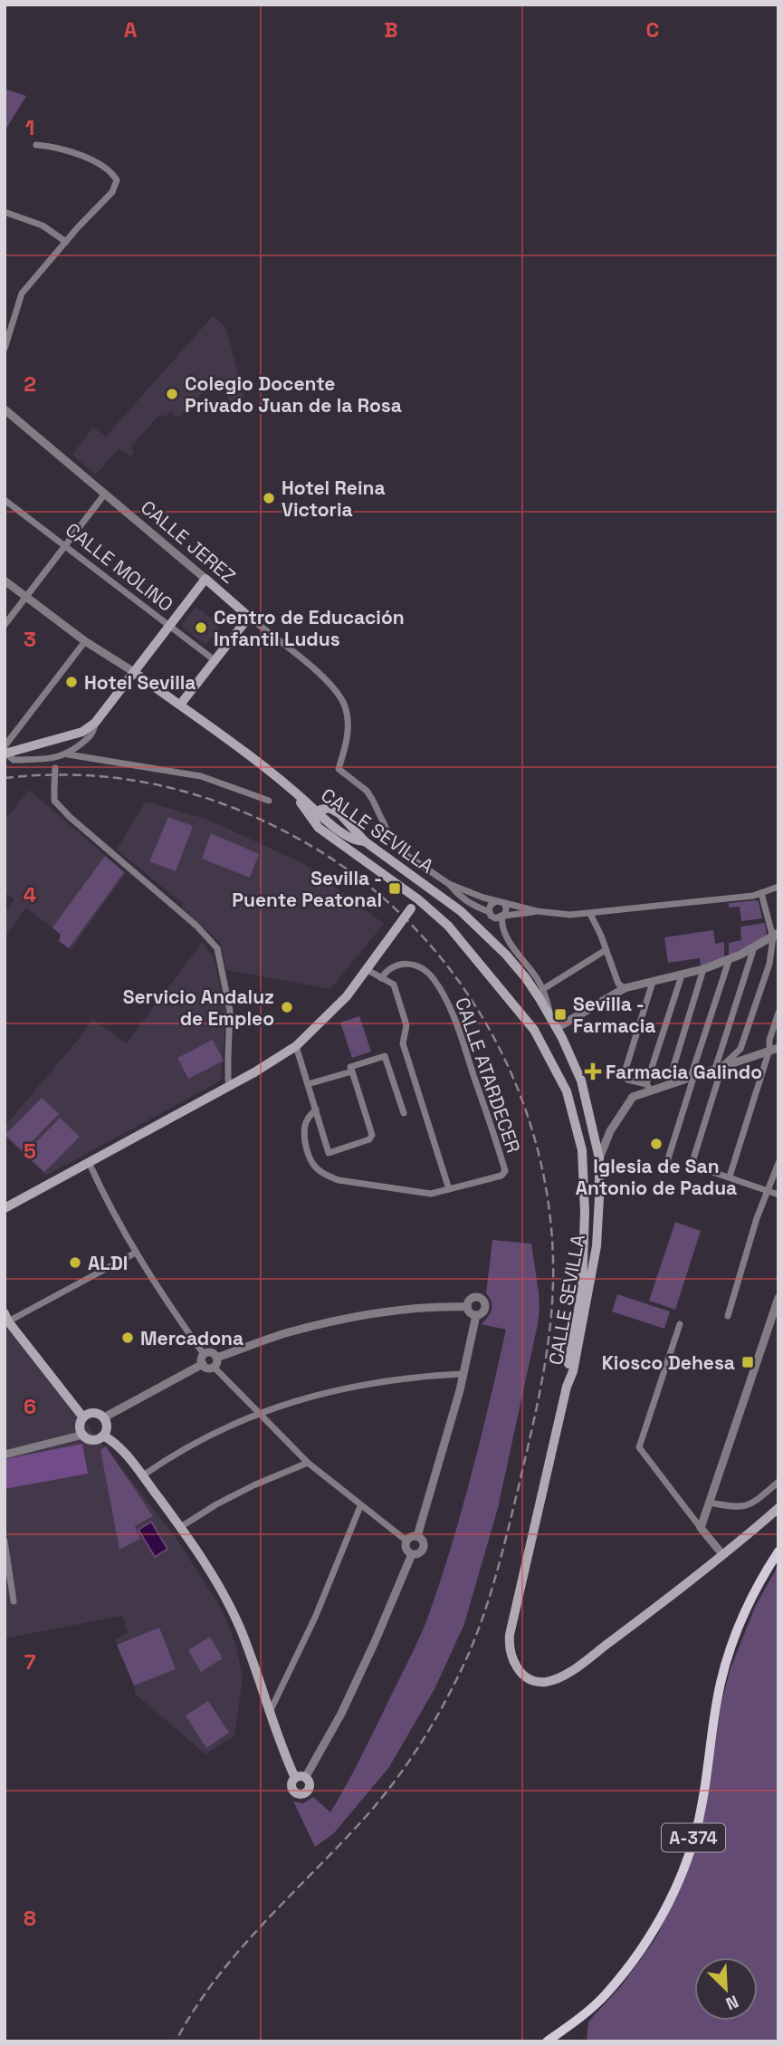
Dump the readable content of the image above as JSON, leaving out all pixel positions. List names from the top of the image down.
{
  "streets": {
    "main road": ["CALLE JEREZ", "CALLE SEVILLA", "A-374"],
    "street": ["CALLE MOLINO", "CALLE ATARDECER"]
  },
  "places": {
    "other": [
      "Colegio Docente Privado Juan de la Rosa",
      "Hotel Reina Victoria",
      "Centro de Educación Infantil Ludus",
      "Hotel Sevilla",
      "Servicio Andaluz de Empleo",
      "Iglesia de San Antonio de Padua",
      "ALDI",
      "Mercadona"
    ],
    "transit": ["Sevilla - Puente Peatonal", "Sevilla - Farmacia", "Kiosco Dehesa"],
    "health": ["Farmacia Galindo"]
  },
  "north": "bottom right",
  "grid": {
    "columns": ["A", "B", "C"],
    "rows": [
      "1",
      "2",
      "3",
      "4",
      "5",
      "6",
      "7",
      "8"
    ]
  }
}
